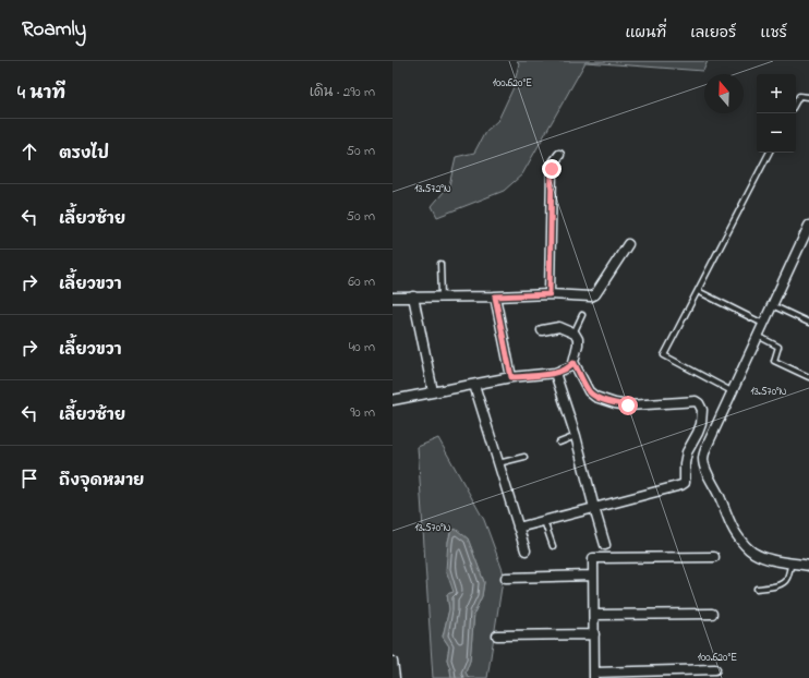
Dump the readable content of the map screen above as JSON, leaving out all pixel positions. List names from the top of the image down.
{
  "north": "top",
  "page": {
    "header": "Roamly",
    "nav": ["แผนที่", "เลเยอร์", "แชร์"],
    "heading": ["4 นาที", "เดิน · 290 m"],
    "map_buttons": ["+", "−"],
    "list": [
      ["ตรงไป", "50 m"],
      ["เลี้ยวซ้าย", "50 m"],
      ["เลี้ยวขวา", "60 m"],
      ["เลี้ยวขวา", "40 m"],
      ["เลี้ยวซ้าย", "90 m"],
      "ถึงจุดหมาย"
    ]
  },
  "coordinates": ["100.620°E", "13.572°N", "13.570°N"]
}
